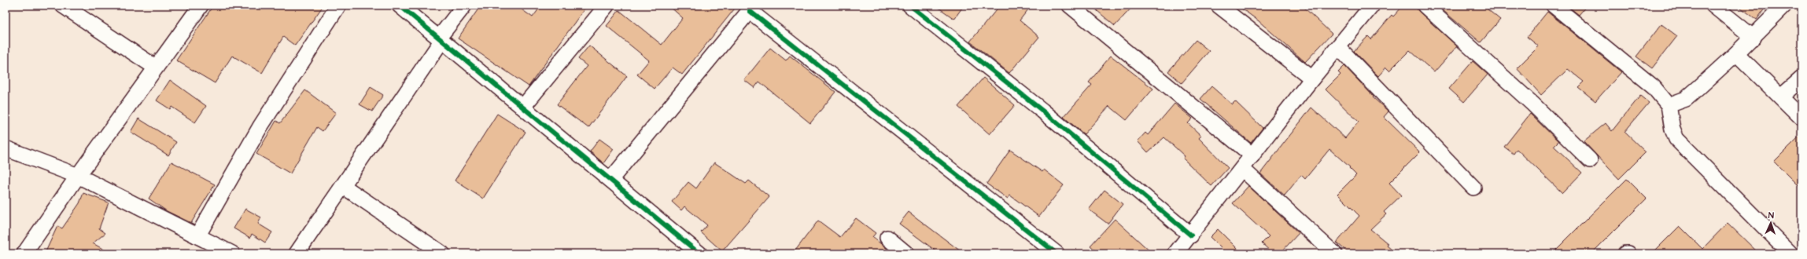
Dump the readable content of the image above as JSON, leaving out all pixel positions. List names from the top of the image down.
{
  "north": "top"
}
